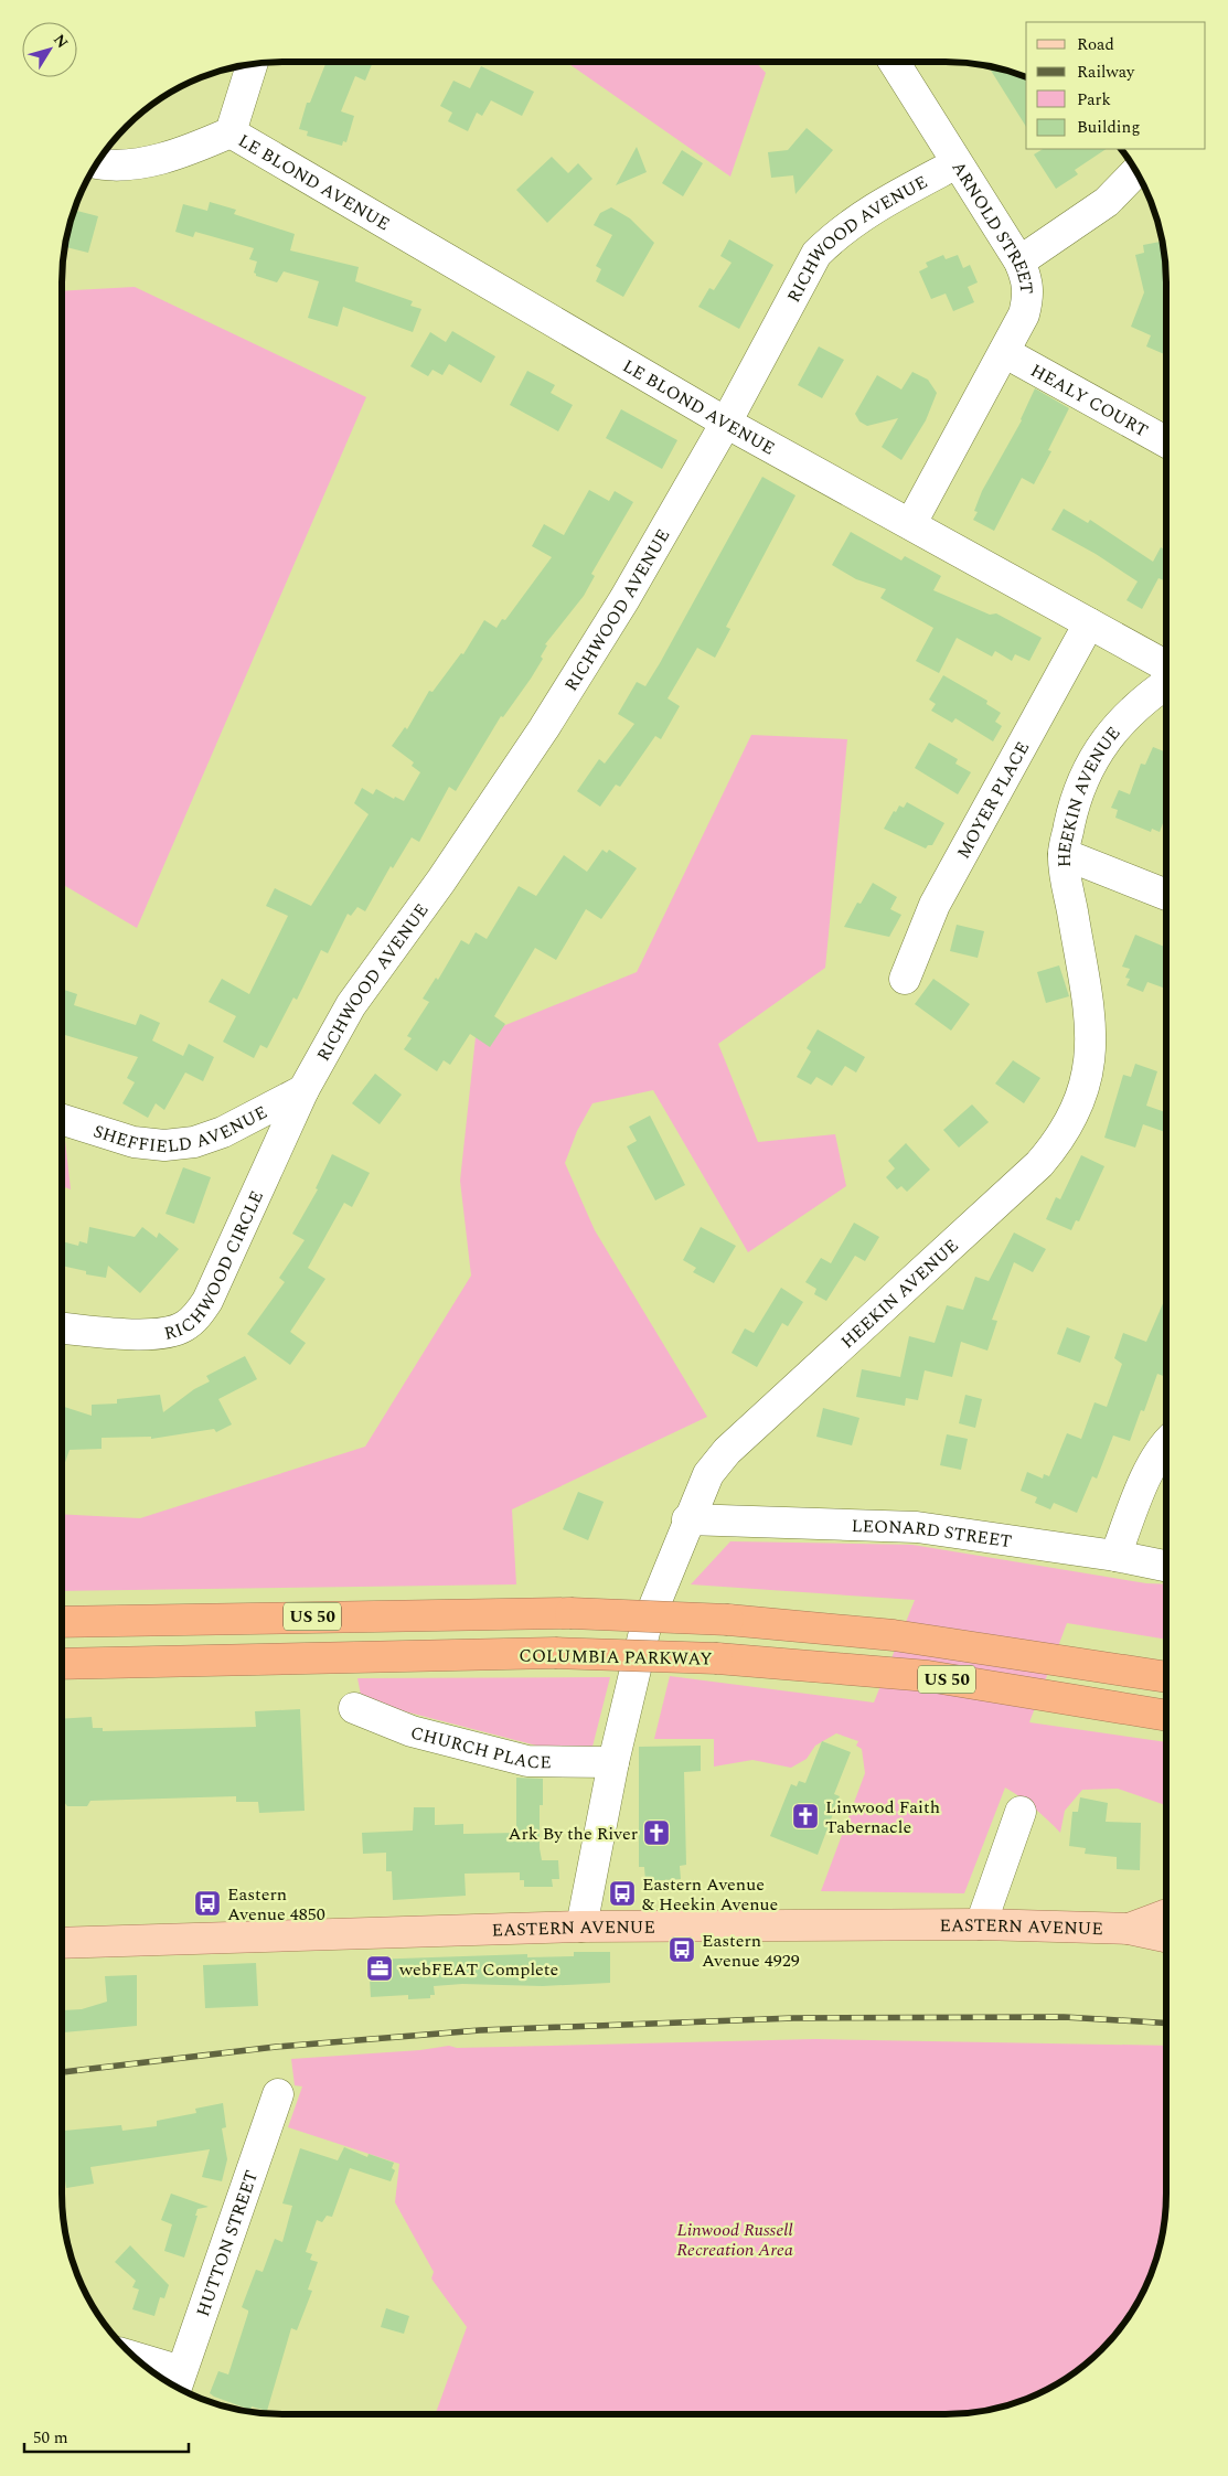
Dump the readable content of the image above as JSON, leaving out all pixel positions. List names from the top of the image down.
{
  "streets": {
    "highway": ["US 50", "COLUMBIA PARKWAY"],
    "main road": ["EASTERN AVENUE"],
    "street": [
      "LE BLOND AVENUE",
      "ARNOLD STREET",
      "RICHWOOD AVENUE",
      "HEALY COURT",
      "HEEKIN AVENUE",
      "MOYER PLACE",
      "SHEFFIELD AVENUE",
      "RICHWOOD CIRCLE",
      "LEONARD STREET",
      "CHURCH PLACE",
      "HUTTON STREET"
    ]
  },
  "crossings": [
    ["LE BLOND AVENUE", "ARNOLD STREET"],
    ["LE BLOND AVENUE", "RICHWOOD AVENUE"],
    ["LE BLOND AVENUE", "MOYER PLACE"],
    ["ARNOLD STREET", "RICHWOOD AVENUE"],
    ["ARNOLD STREET", "HEALY COURT"],
    ["RICHWOOD AVENUE", "SHEFFIELD AVENUE"],
    ["RICHWOOD AVENUE", "RICHWOOD CIRCLE"],
    ["HEEKIN AVENUE", "LEONARD STREET"],
    ["HEEKIN AVENUE", "CHURCH PLACE"],
    ["HEEKIN AVENUE", "EASTERN AVENUE"],
    ["SHEFFIELD AVENUE", "RICHWOOD CIRCLE"]
  ],
  "parks": ["Linwood Russell Recreation Area"],
  "places": {
    "church": ["Linwood Faith Tabernacle", "Ark By the River"],
    "bus stop": ["Eastern Avenue & Heekin Avenue", "Eastern Avenue 4850", "Eastern Avenue 4929"],
    "office": ["webFEAT Complete"]
  },
  "legend": [
    "Road",
    "Railway",
    "Park",
    "Building"
  ],
  "scale_bar": "50 m",
  "north": "top right"
}
